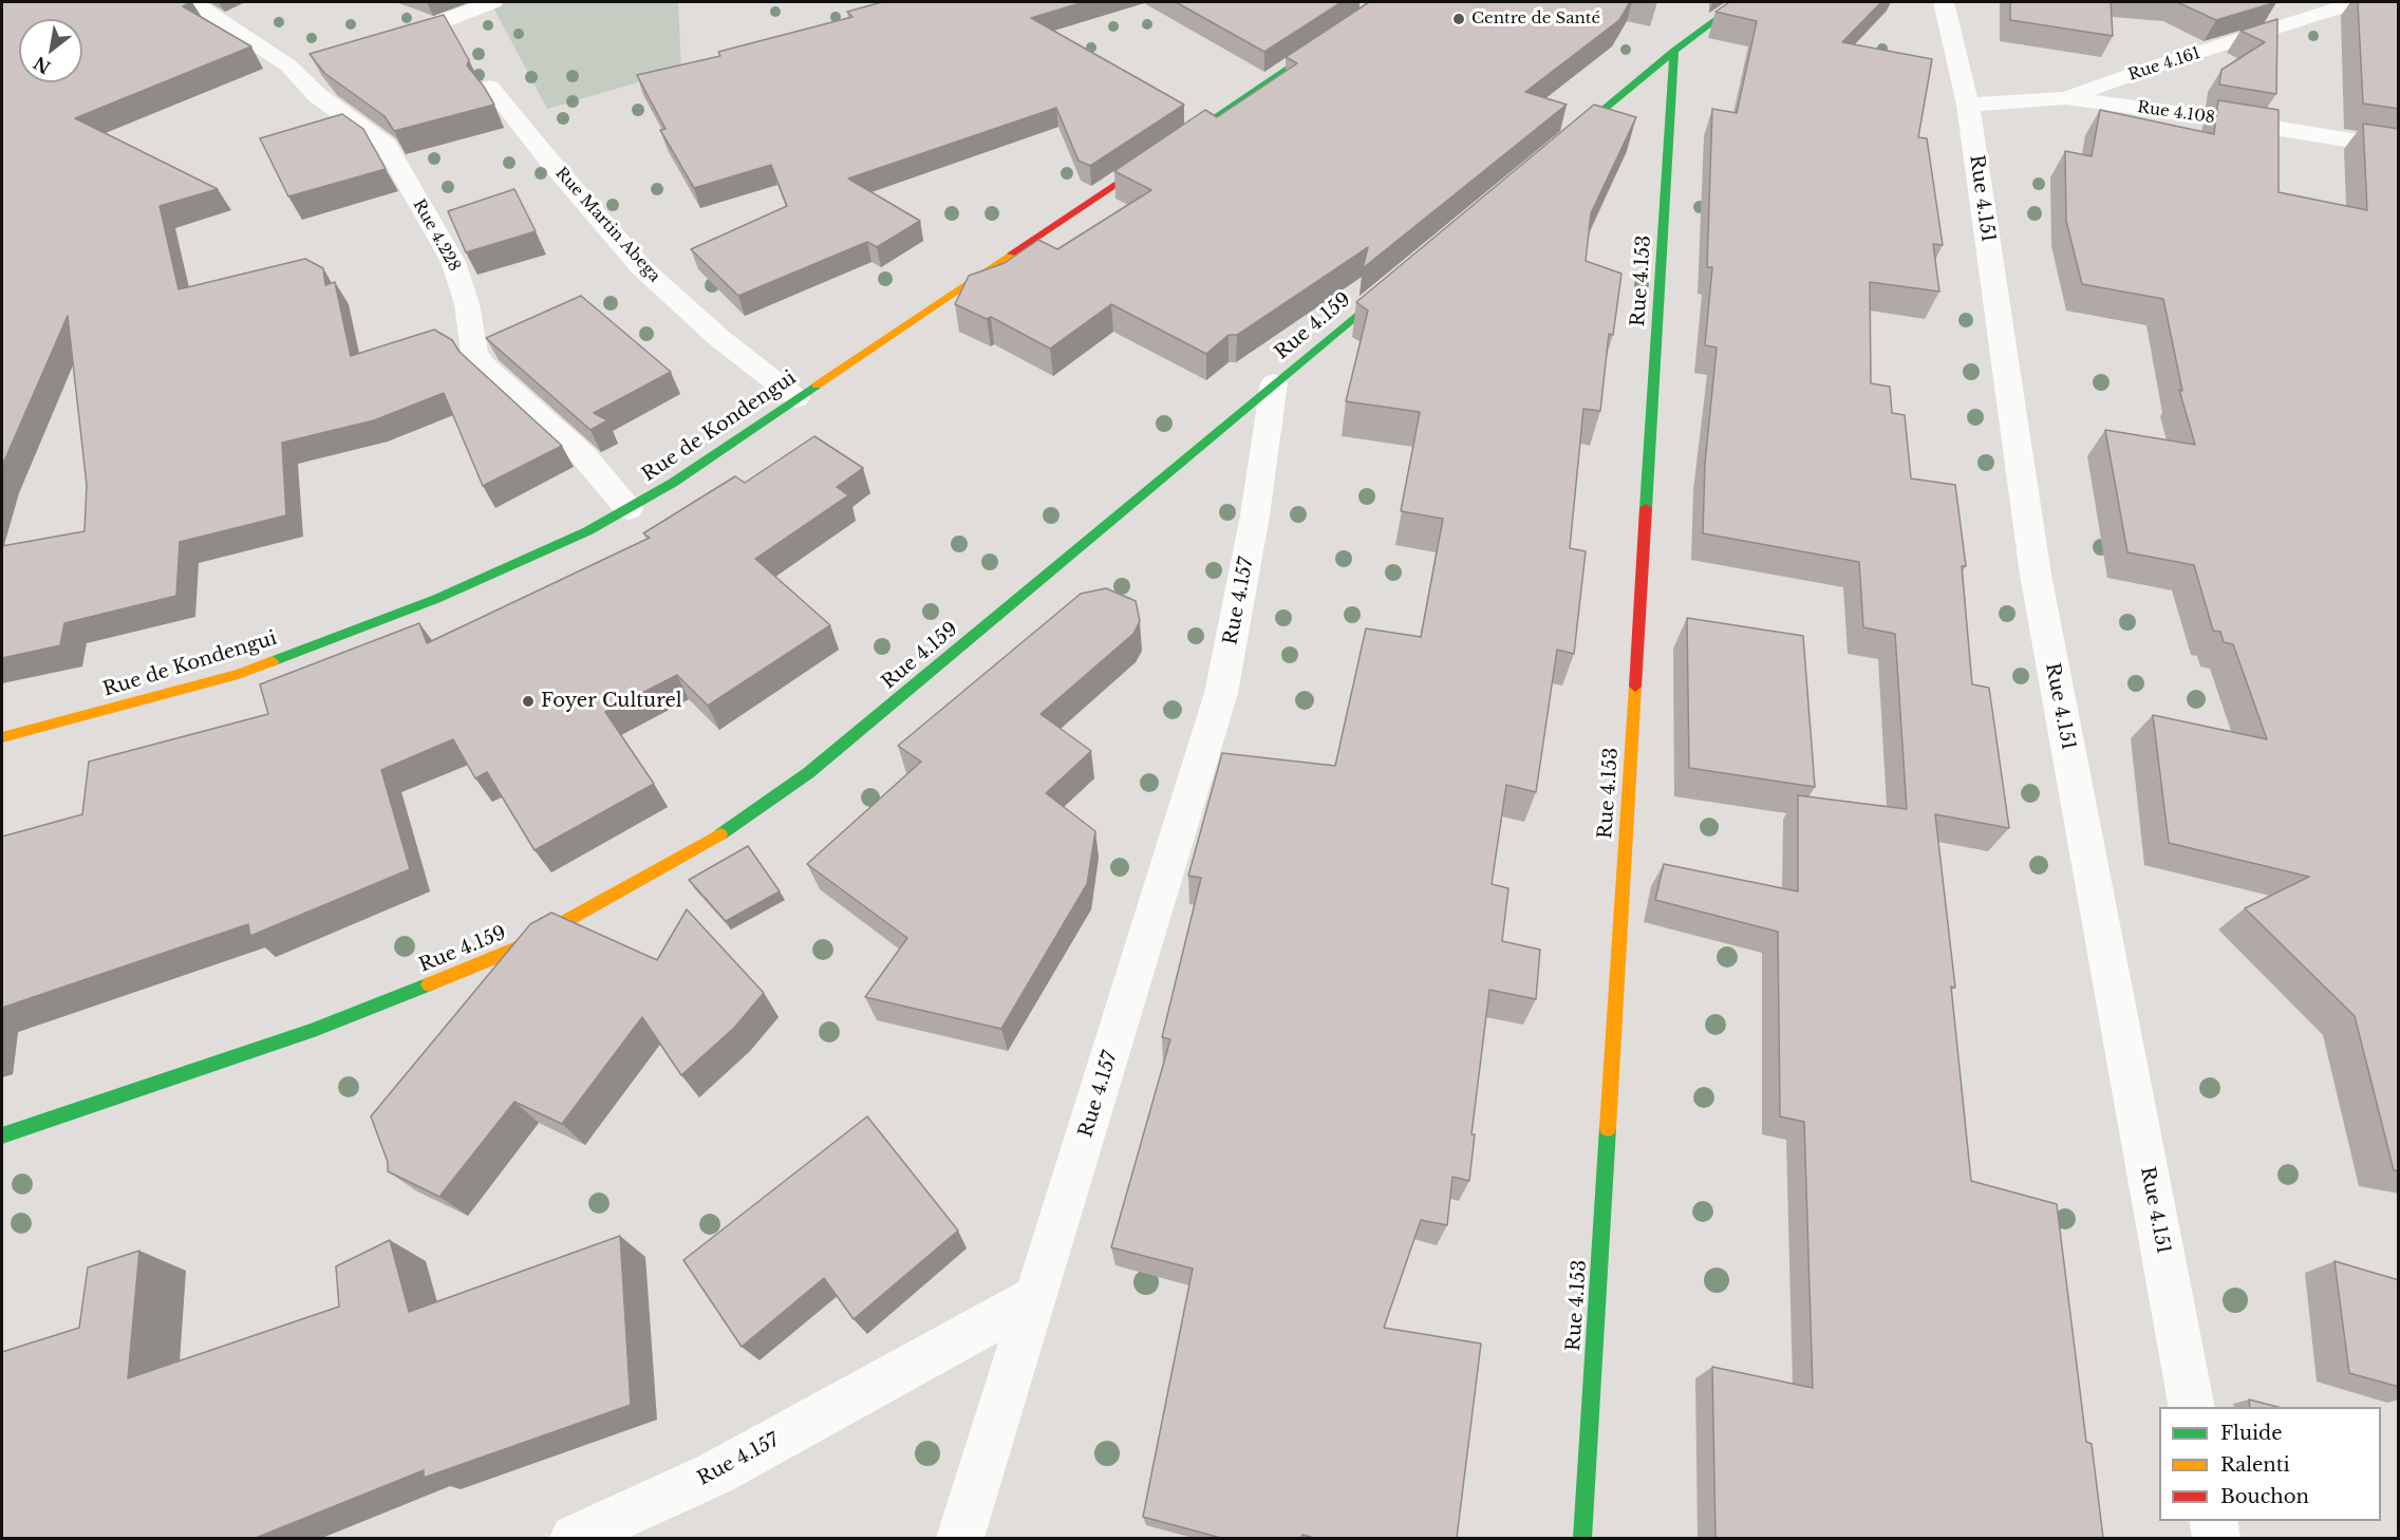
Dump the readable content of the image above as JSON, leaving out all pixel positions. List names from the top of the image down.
{
  "streets": {
    "street": [
      "Rue 4.161",
      "Rue 4.108",
      "Rue 4.151",
      "Rue Martin Abega",
      "Rue 4.228",
      "Rue 4.153",
      "Rue 4.159",
      "Rue de Kondengui",
      "Rue 4.157"
    ]
  },
  "crossings": [
    ["Rue 4.161", "Rue 4.108"],
    ["Rue 4.161", "Rue 4.151"],
    ["Rue Martin Abega", "Rue de Kondengui"],
    ["Rue 4.228", "Rue de Kondengui"],
    ["Rue 4.159", "Rue 4.157"]
  ],
  "places": ["Centre de Santé", "Foyer Culturel"],
  "legend": ["Fluide", "Ralenti", "Bouchon"],
  "north": "bottom left"
}
